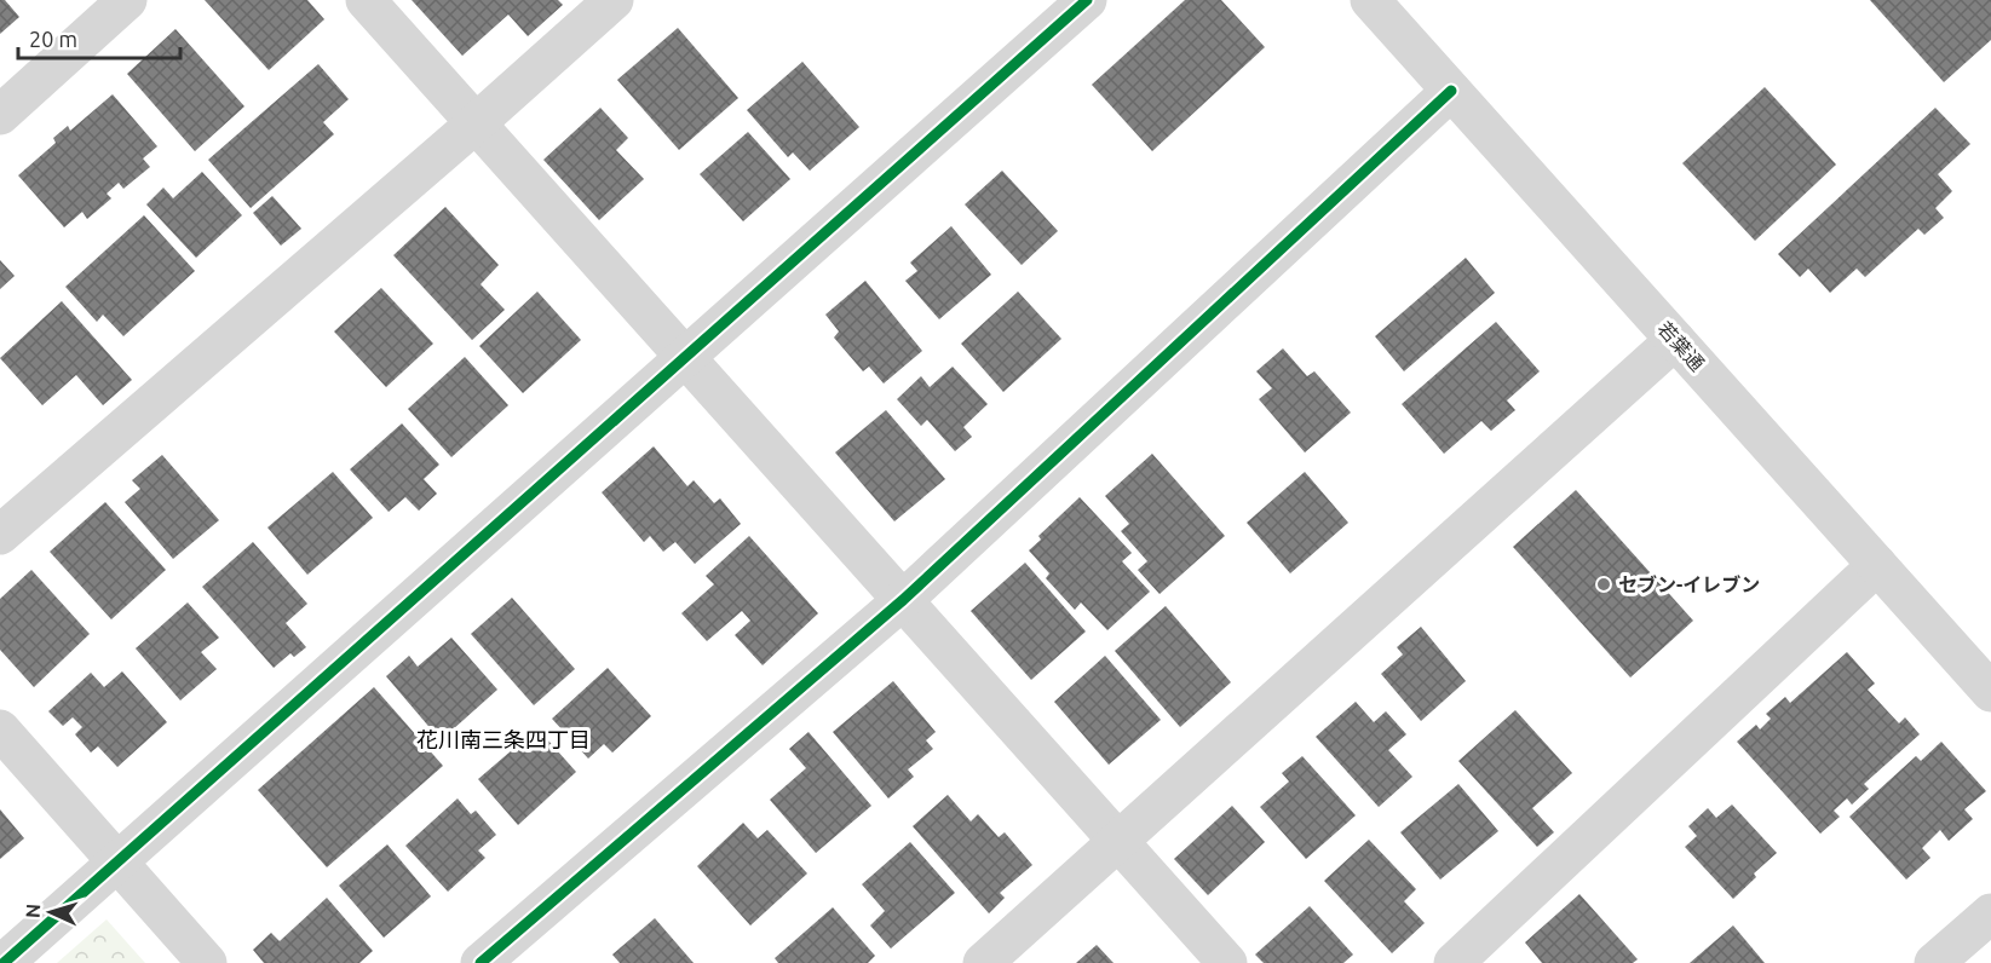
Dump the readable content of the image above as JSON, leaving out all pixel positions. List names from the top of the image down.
{
  "streets": {
    "street": ["若葉通"]
  },
  "districts": ["花川南三条四丁目"],
  "places": ["セブン-イレブン"],
  "scale_bar": "20 m",
  "north": "left"
}
